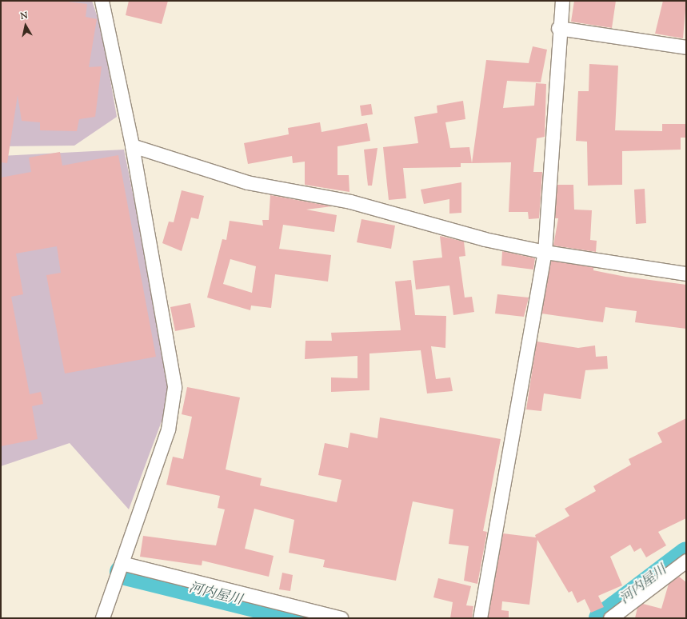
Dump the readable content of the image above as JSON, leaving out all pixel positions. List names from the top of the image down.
{
  "water": ["河内屋川"],
  "north": "top"
}
